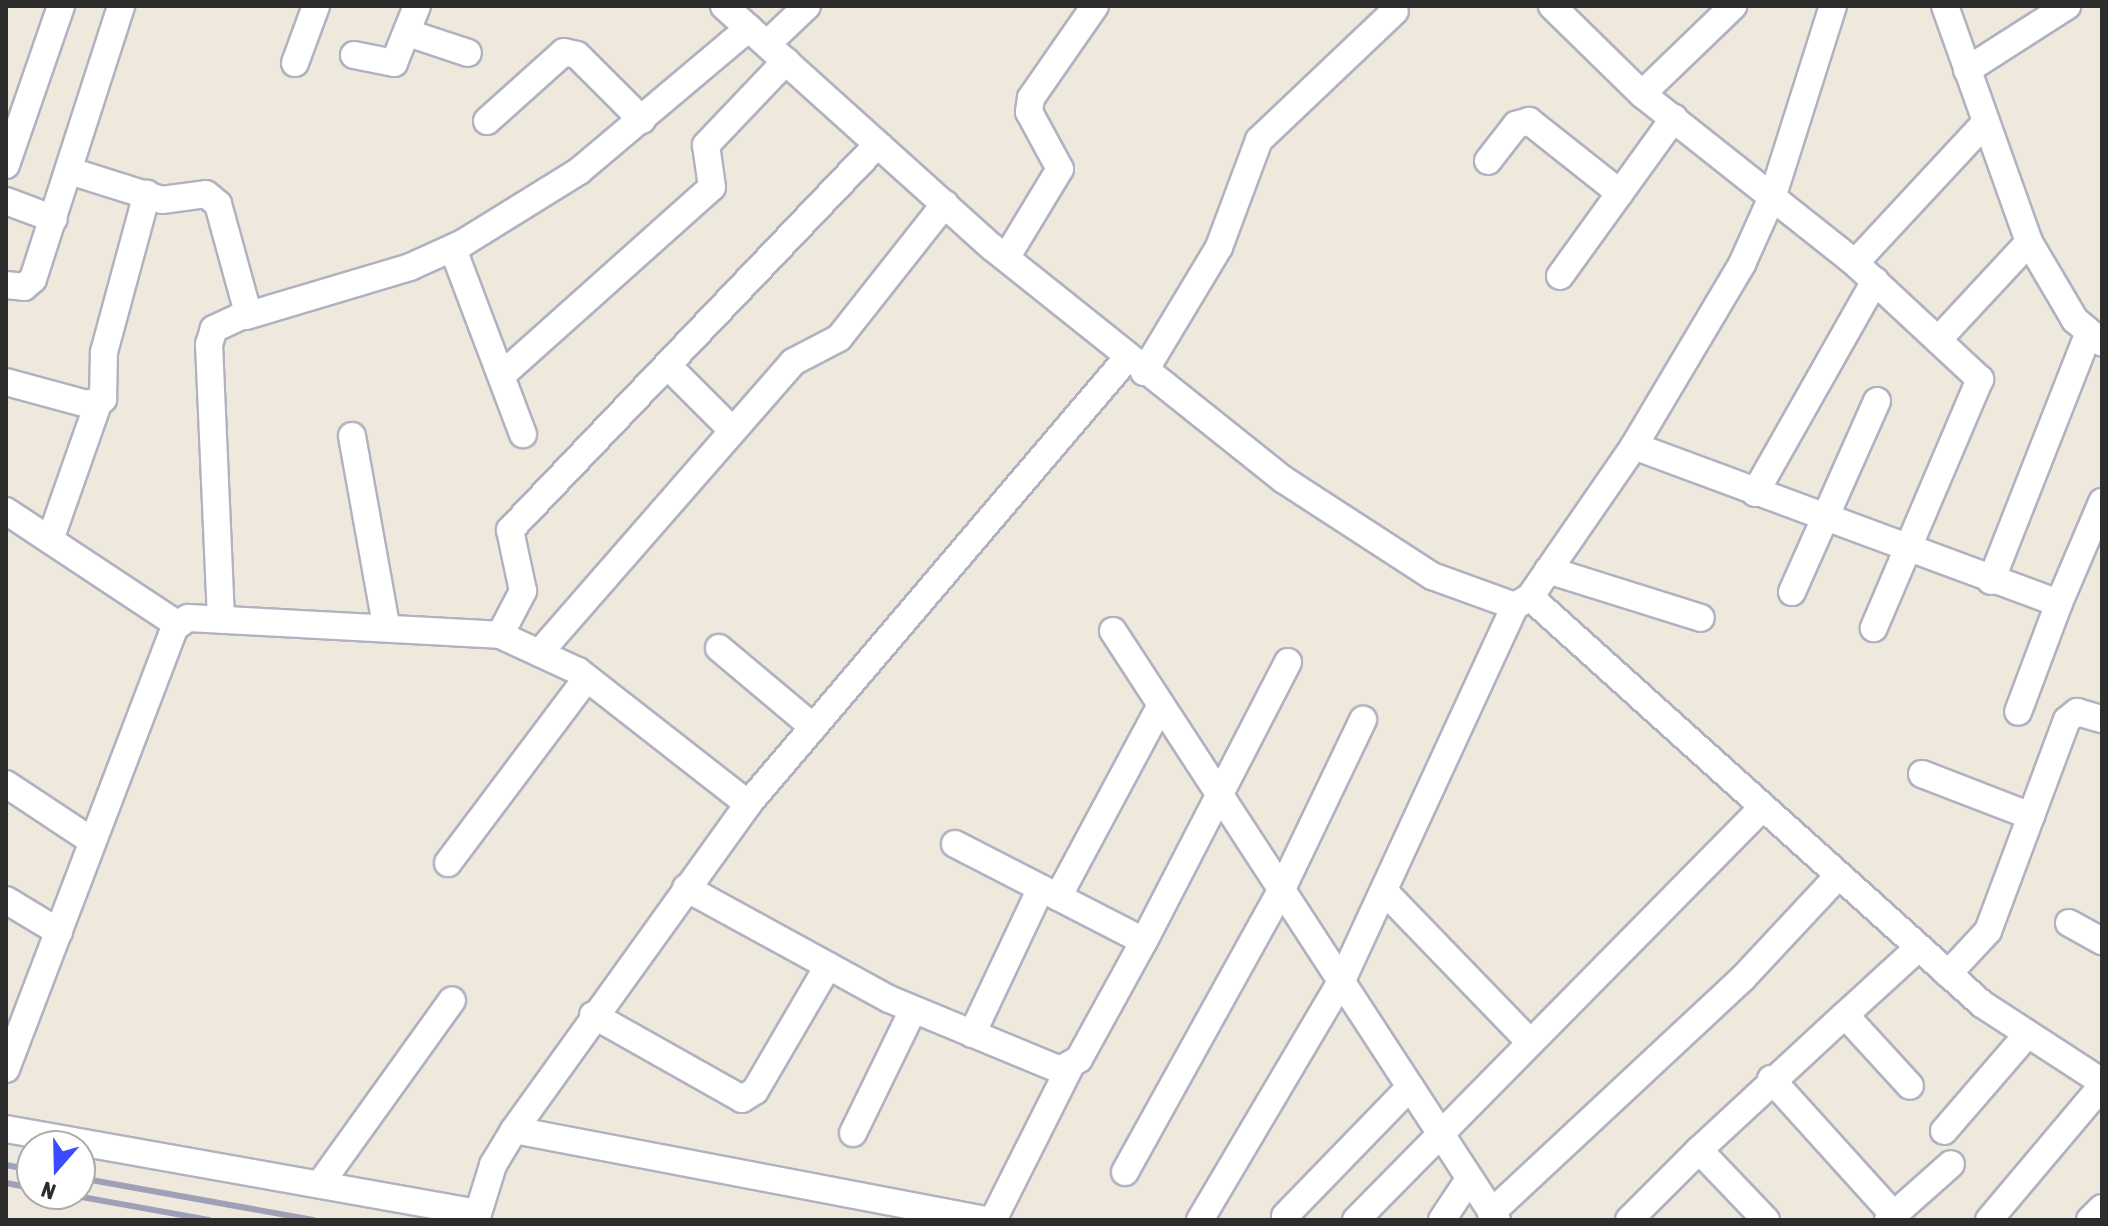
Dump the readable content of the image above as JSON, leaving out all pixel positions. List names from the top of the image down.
{
  "north": "bottom"
}
